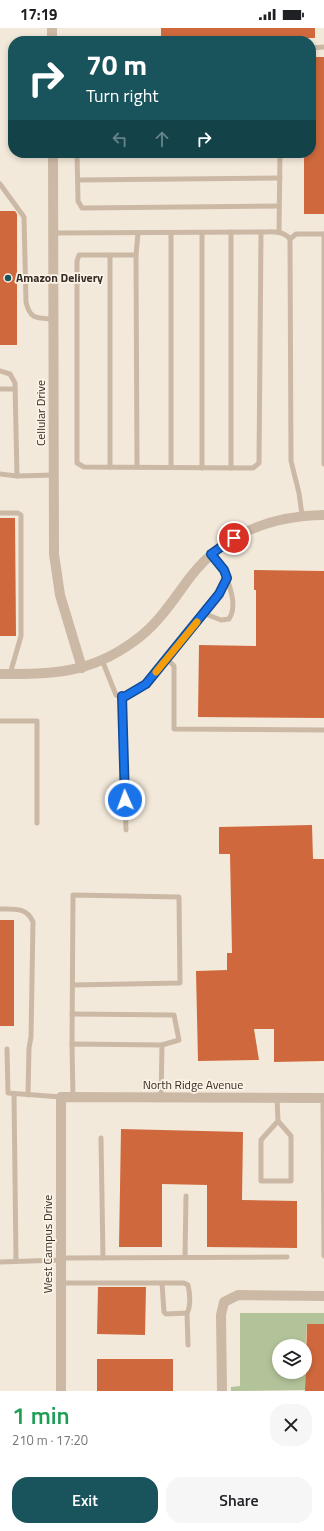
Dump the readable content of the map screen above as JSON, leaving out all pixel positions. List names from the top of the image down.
{
  "streets": {
    "street": ["Cellular Drive", "North Ridge Avenue", "West Campus Drive"]
  },
  "crossings": [
    ["North Ridge Avenue", "West Campus Drive"]
  ],
  "places": ["Amazon Delivery"],
  "page": {
    "status": "17:19",
    "turn": ["70 m", "Turn right"],
    "heading": ["1 min", "210 m · 17:20"],
    "buttons": ["Exit", "Share"]
  }
}
